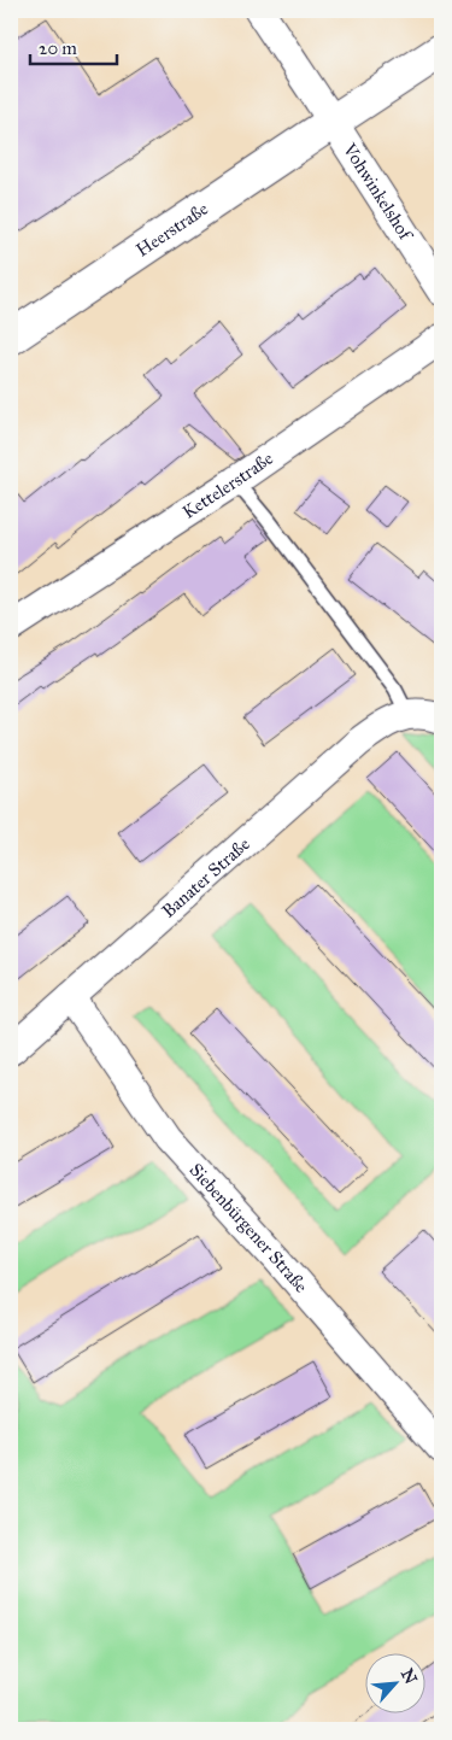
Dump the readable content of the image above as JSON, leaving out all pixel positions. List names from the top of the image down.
{
  "streets": {
    "main road": ["Heerstraße"],
    "street": [
      "Vohwinkelshof",
      "Kettelerstraße",
      "Banater Straße",
      "Siebenbürgener Straße"
    ]
  },
  "crossings": [
    ["Vohwinkelshof", "Heerstraße"],
    ["Banater Straße", "Siebenbürgener Straße"]
  ],
  "scale_bar": "20 m",
  "north": "top right"
}
